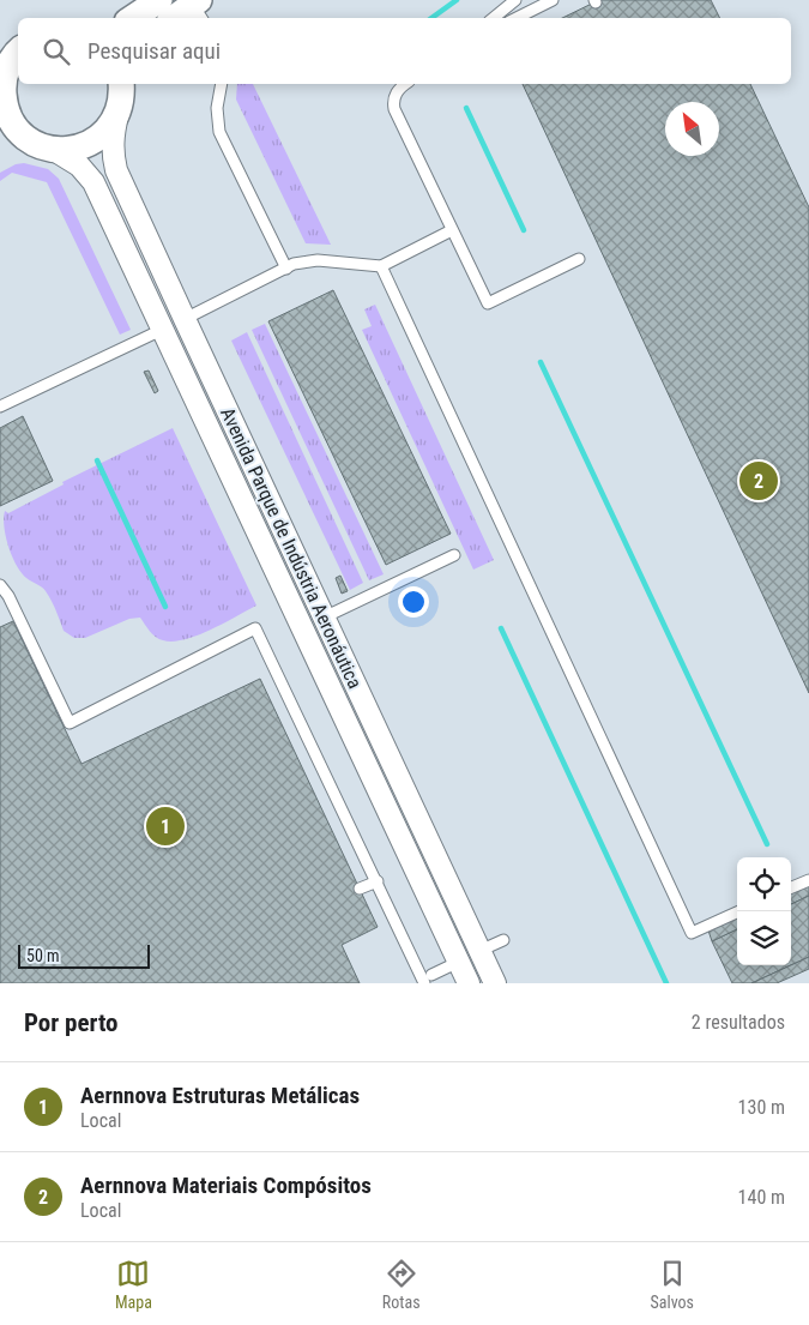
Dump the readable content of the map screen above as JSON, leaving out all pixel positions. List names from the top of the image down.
{
  "streets": {
    "street": ["Avenida Parque de Indústria Aeronáutica"]
  },
  "scale_bar": "50 m",
  "north": "top left",
  "page": {
    "search": "Pesquisar aqui",
    "pins": ["2", "1"],
    "scale": "50 m",
    "heading": ["Por perto", "2 resultados"],
    "list": [
      {
        "mark": "1",
        "name": "Aernnova Estruturas Metálicas",
        "note": "Local",
        "value": "130 m"
      },
      {
        "mark": "2",
        "name": "Aernnova Materiais Compósitos",
        "note": "Local",
        "value": "140 m"
      }
    ],
    "nav": ["Mapa", "Rotas", "Salvos"]
  }
}
